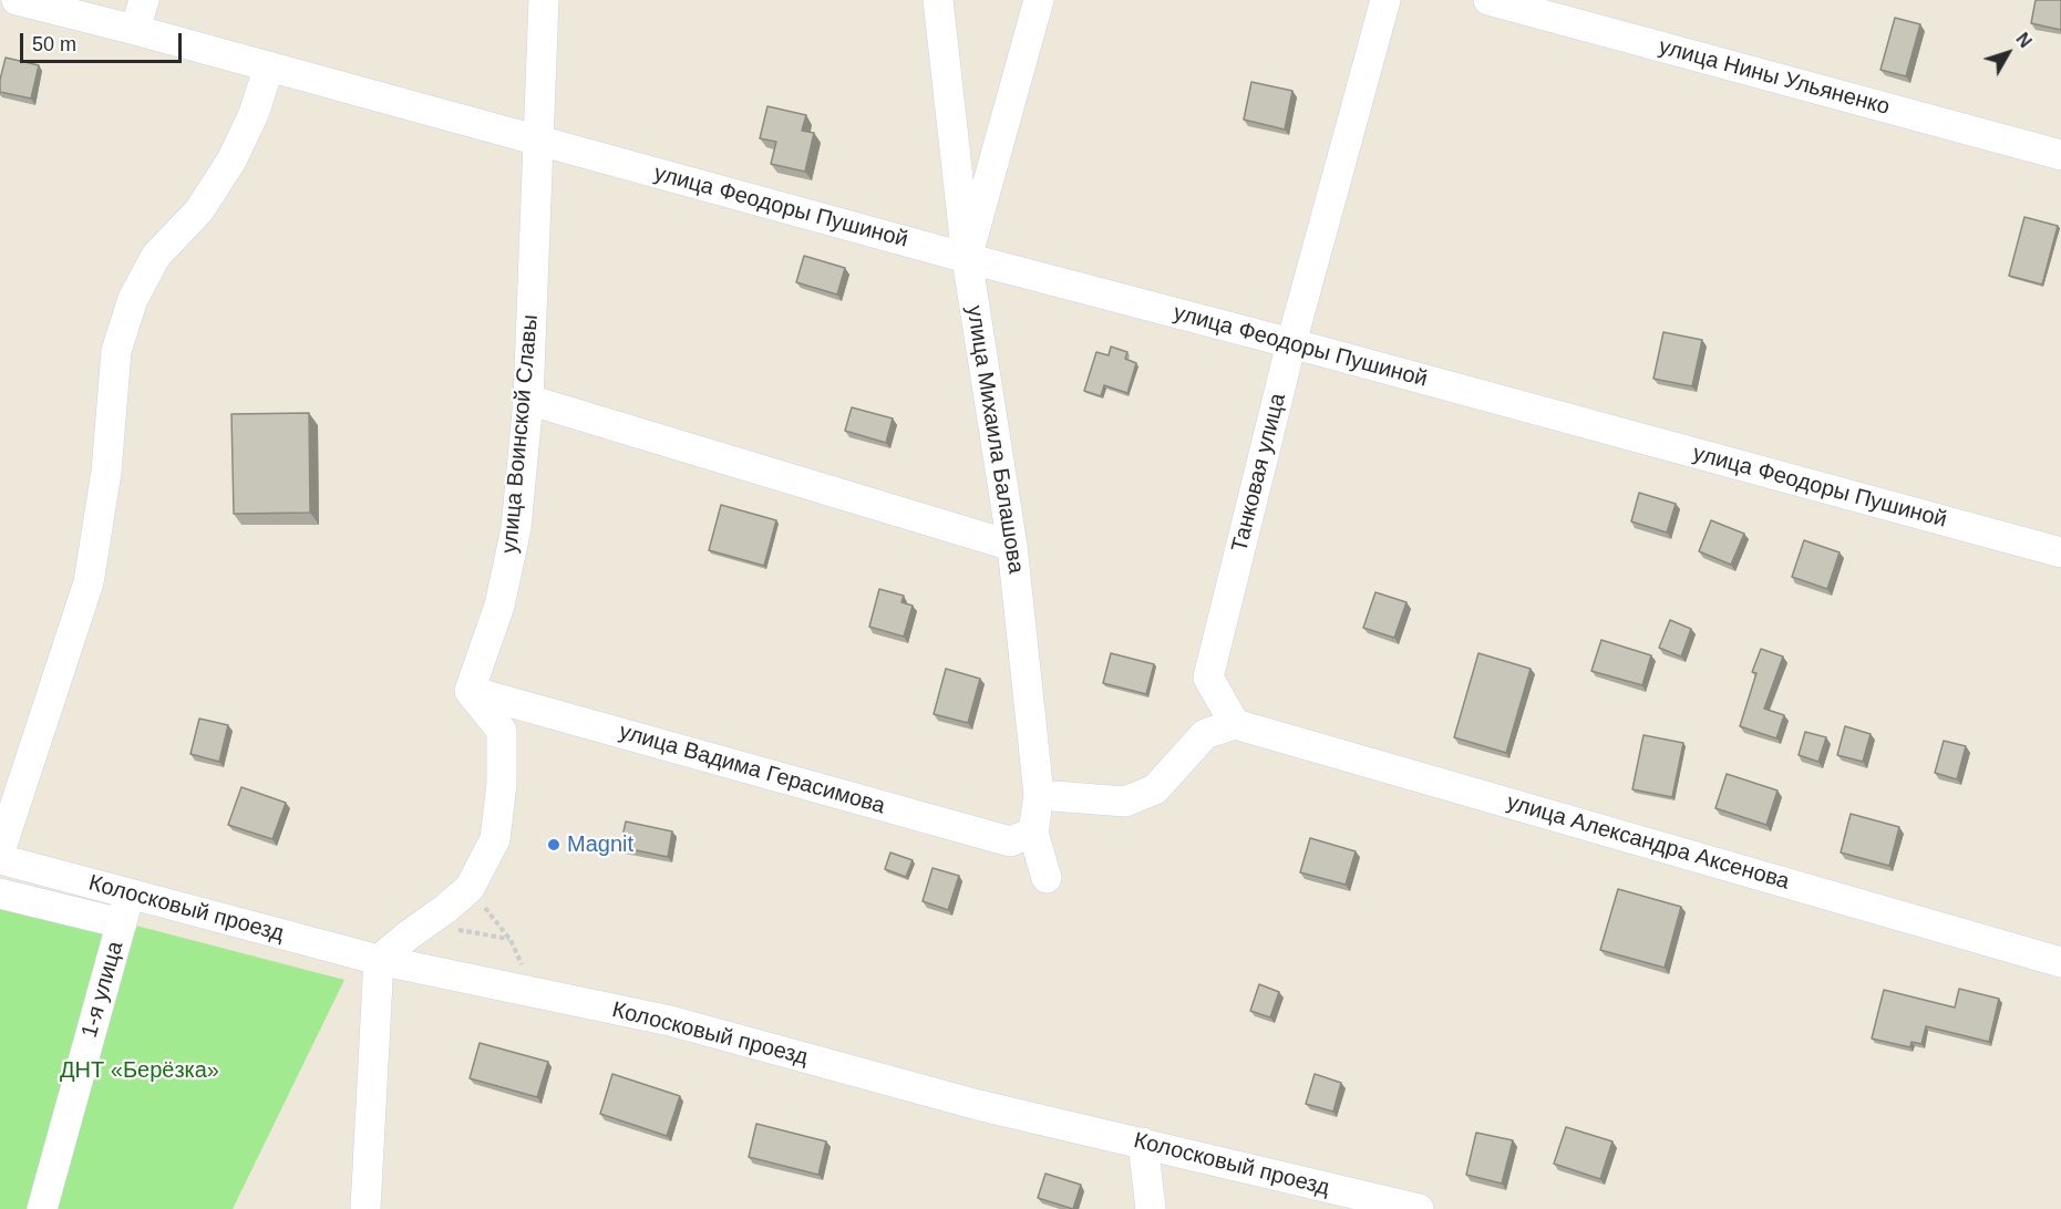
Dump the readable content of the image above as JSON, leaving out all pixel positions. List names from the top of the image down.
{
  "streets": {
    "street": [
      "улица Нины Ульяненко",
      "улица Феодоры Пушиной",
      "улица Воинской Славы",
      "улица Михаила Балашова",
      "Танковая улица",
      "улица Вадима Герасимова",
      "улица Александра Аксенова",
      "Колосковый проезд",
      "1-я улица"
    ]
  },
  "crossings": [
    ["улица Феодоры Пушиной", "улица Воинской Славы"],
    ["улица Феодоры Пушиной", "улица Михаила Балашова"],
    ["улица Феодоры Пушиной", "Танковая улица"],
    ["улица Воинской Славы", "улица Вадима Герасимова"],
    ["улица Михаила Балашова", "улица Вадима Герасимова"],
    ["Танковая улица", "улица Александра Аксенова"],
    ["Колосковый проезд", "1-я улица"]
  ],
  "parks": ["ДНТ «Берёзка»"],
  "places": ["Magnit"],
  "scale_bar": "50 m",
  "north": "top right"
}
